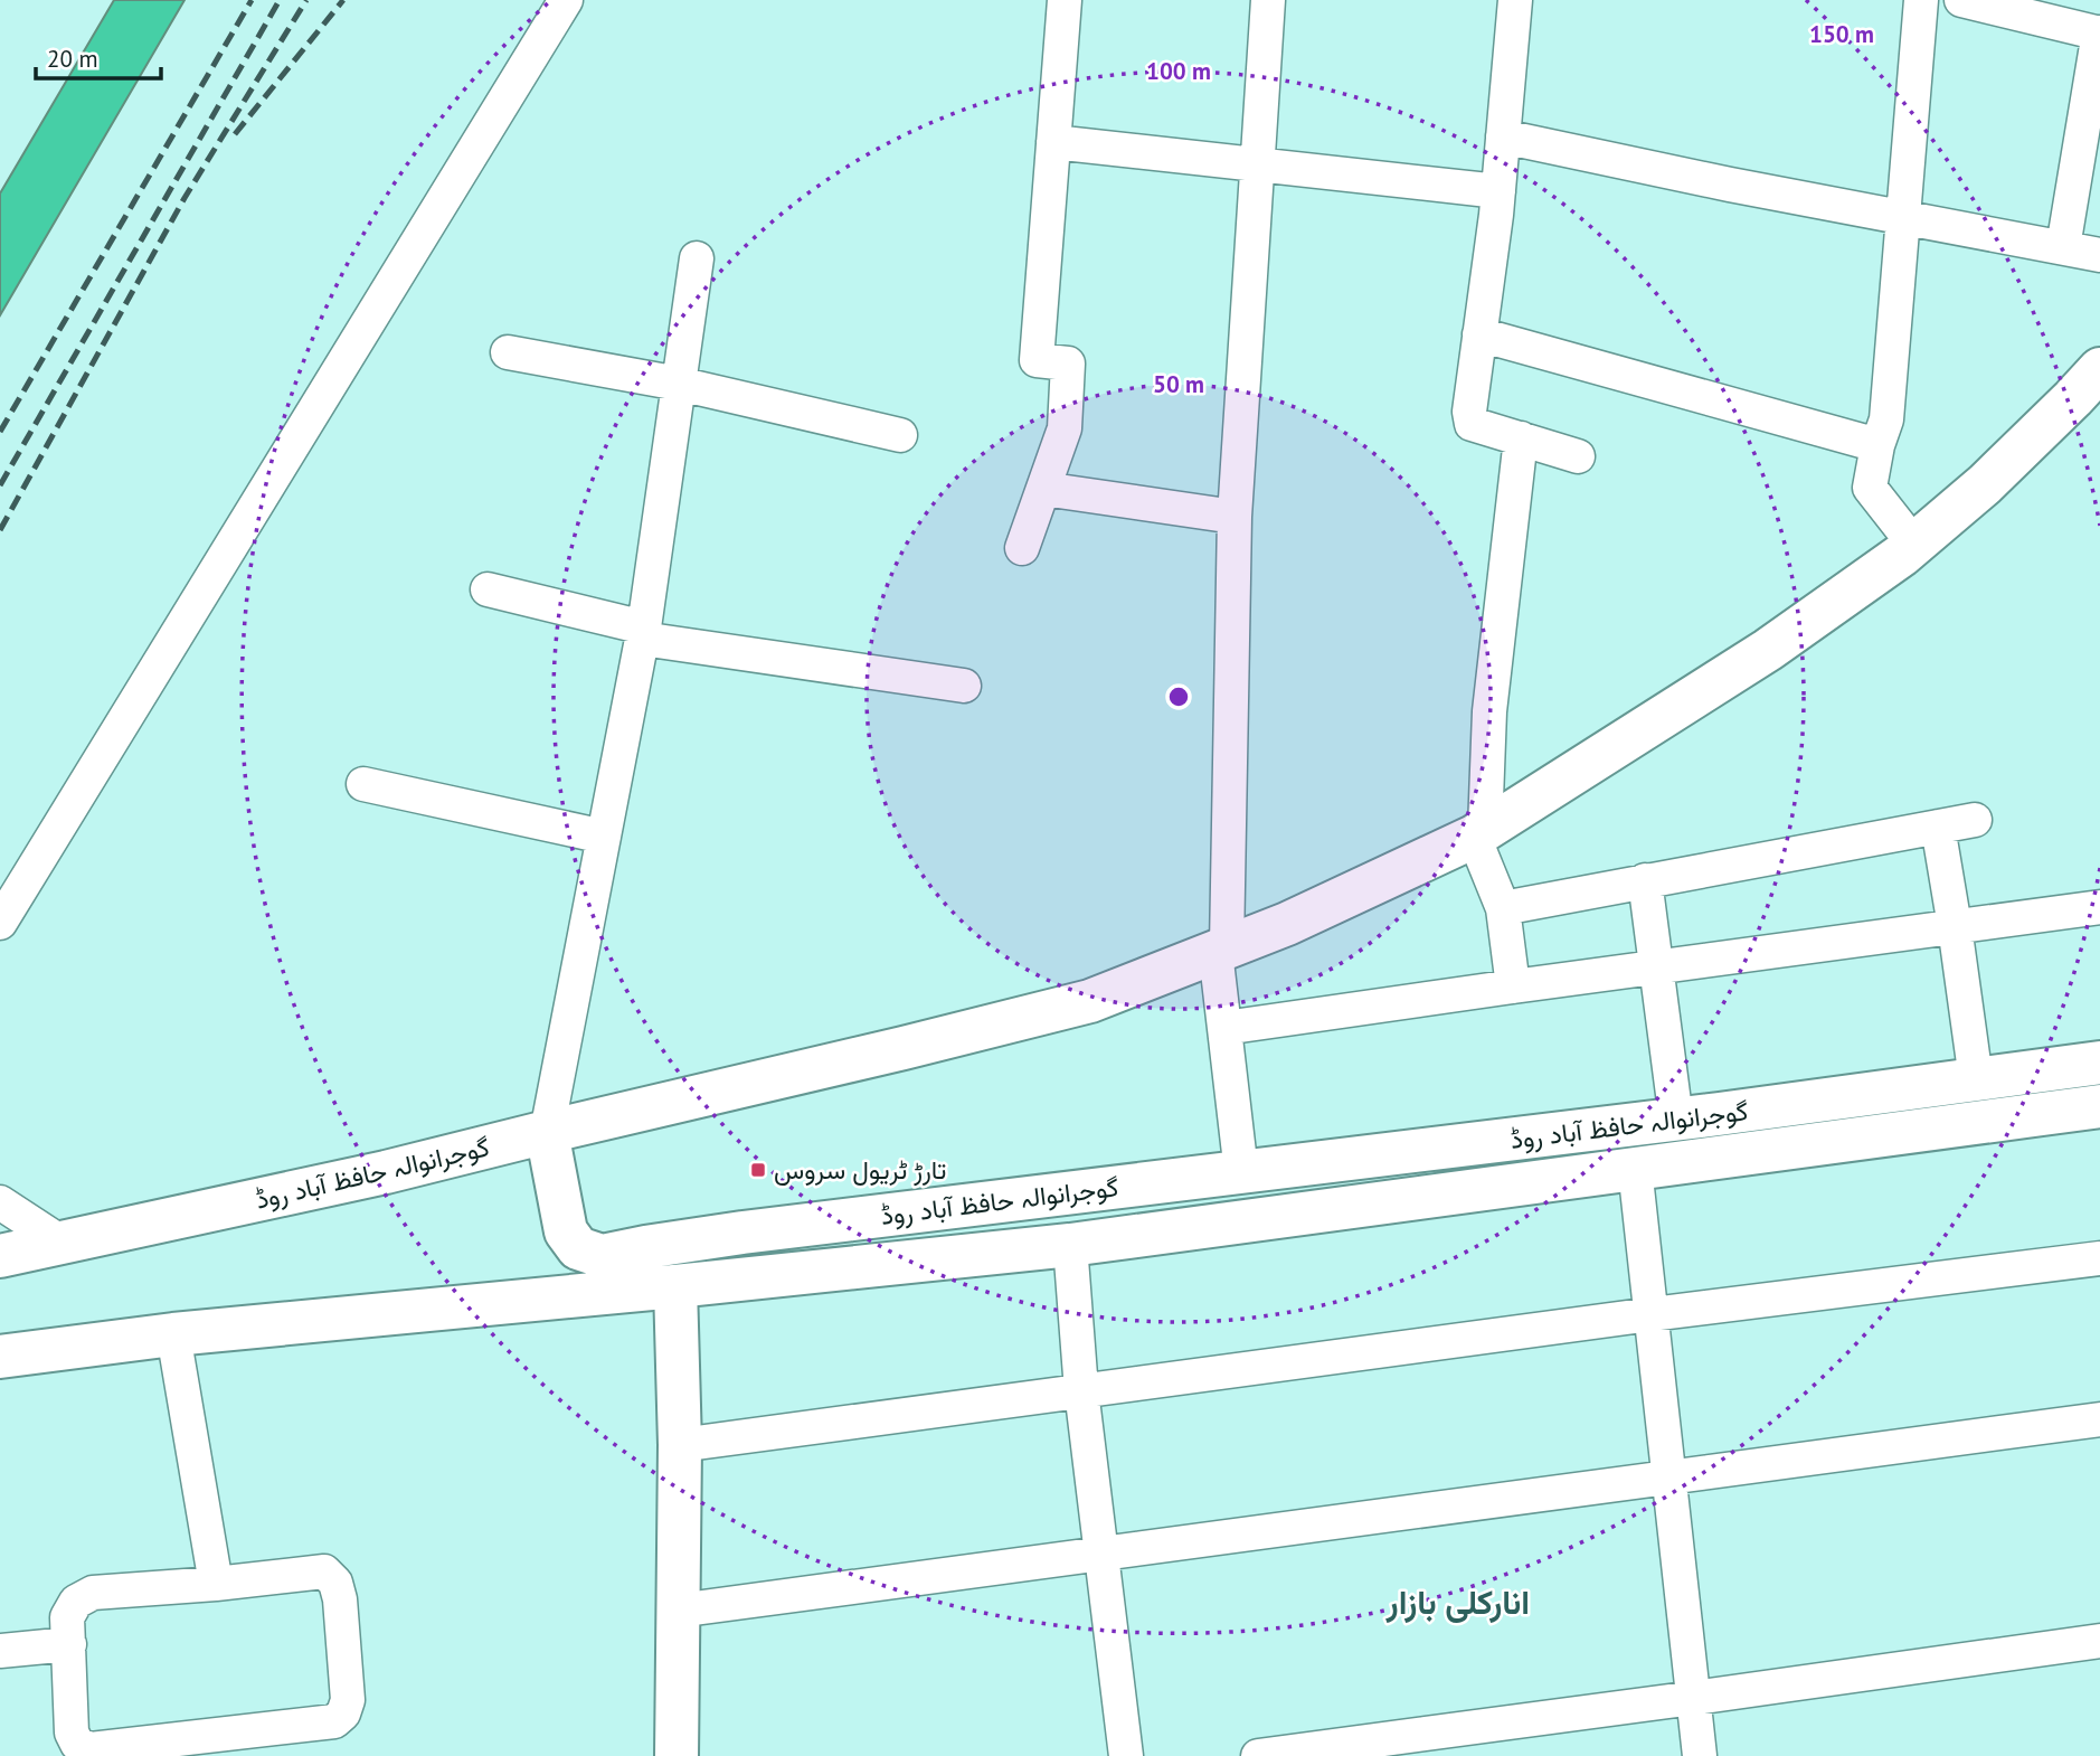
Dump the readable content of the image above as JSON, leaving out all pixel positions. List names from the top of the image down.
{
  "streets": {
    "main road": ["گوجرانوالہ حافظ آباد روڈ"]
  },
  "districts": ["انارکلی بازار"],
  "places": {
    "transit": ["تارڑ ٹریول سروس"]
  },
  "scale_bar": "20 m",
  "rings": ["150 m", "100 m", "50 m"]
}
